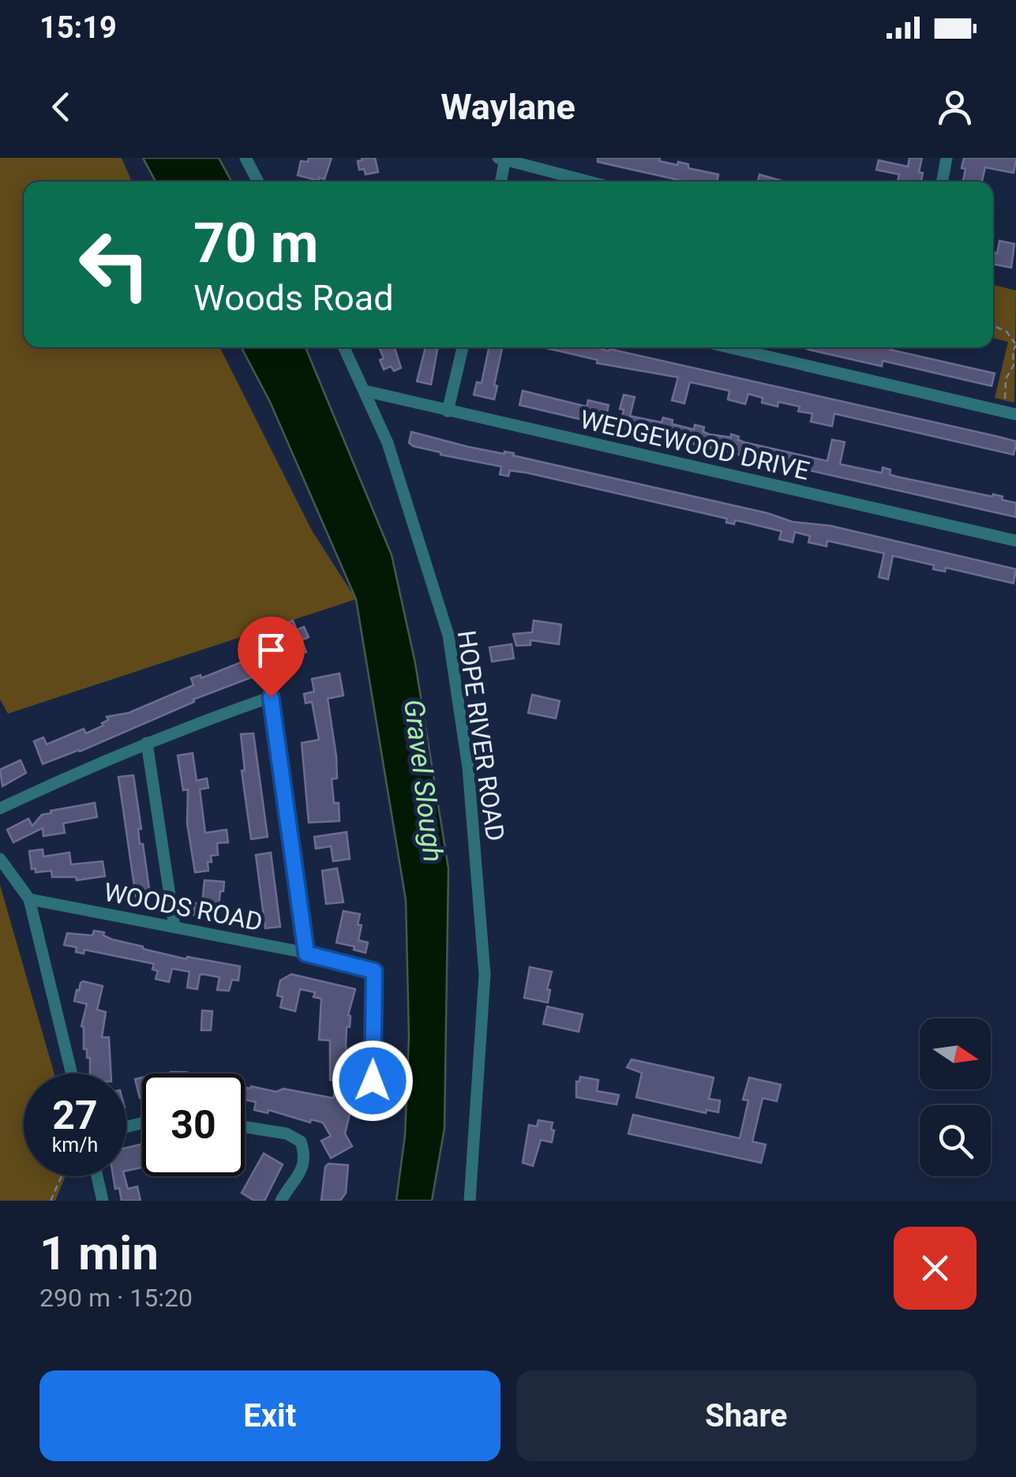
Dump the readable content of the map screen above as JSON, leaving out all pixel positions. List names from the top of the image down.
{
  "streets": {
    "street": ["WEDGEWOOD DRIVE", "HOPE RIVER ROAD", "WOODS ROAD"]
  },
  "crossings": [
    ["WEDGEWOOD DRIVE", "HOPE RIVER ROAD"]
  ],
  "water": ["Gravel Slough"],
  "north": "right",
  "page": {
    "status": "15:19",
    "header": "Waylane",
    "turn": ["70 m", "Woods Road"],
    "speed": "27 km/h",
    "limit": "30",
    "heading": ["1 min", "290 m · 15:20"],
    "buttons": ["Exit", "Share"]
  }
}
